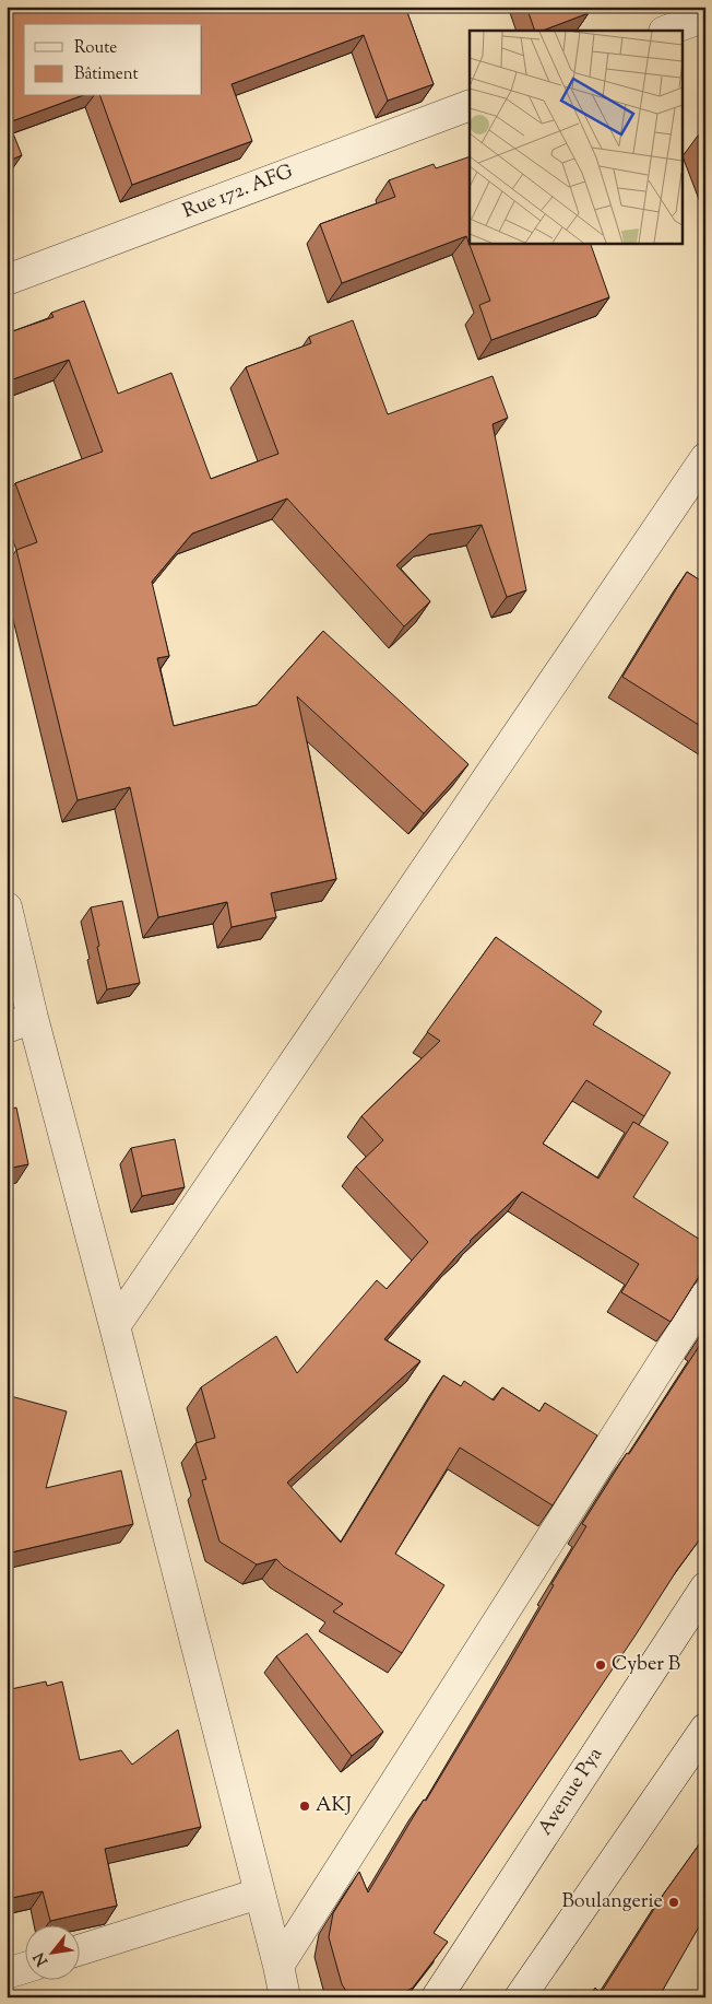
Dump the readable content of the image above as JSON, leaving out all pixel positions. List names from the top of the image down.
{
  "streets": {
    "street": ["Rue 172. AFG", "Avenue Pya"]
  },
  "places": ["Cyber B", "AKJ", "Boulangerie"],
  "legend": ["Route", "Bâtiment"],
  "north": "bottom left"
}
